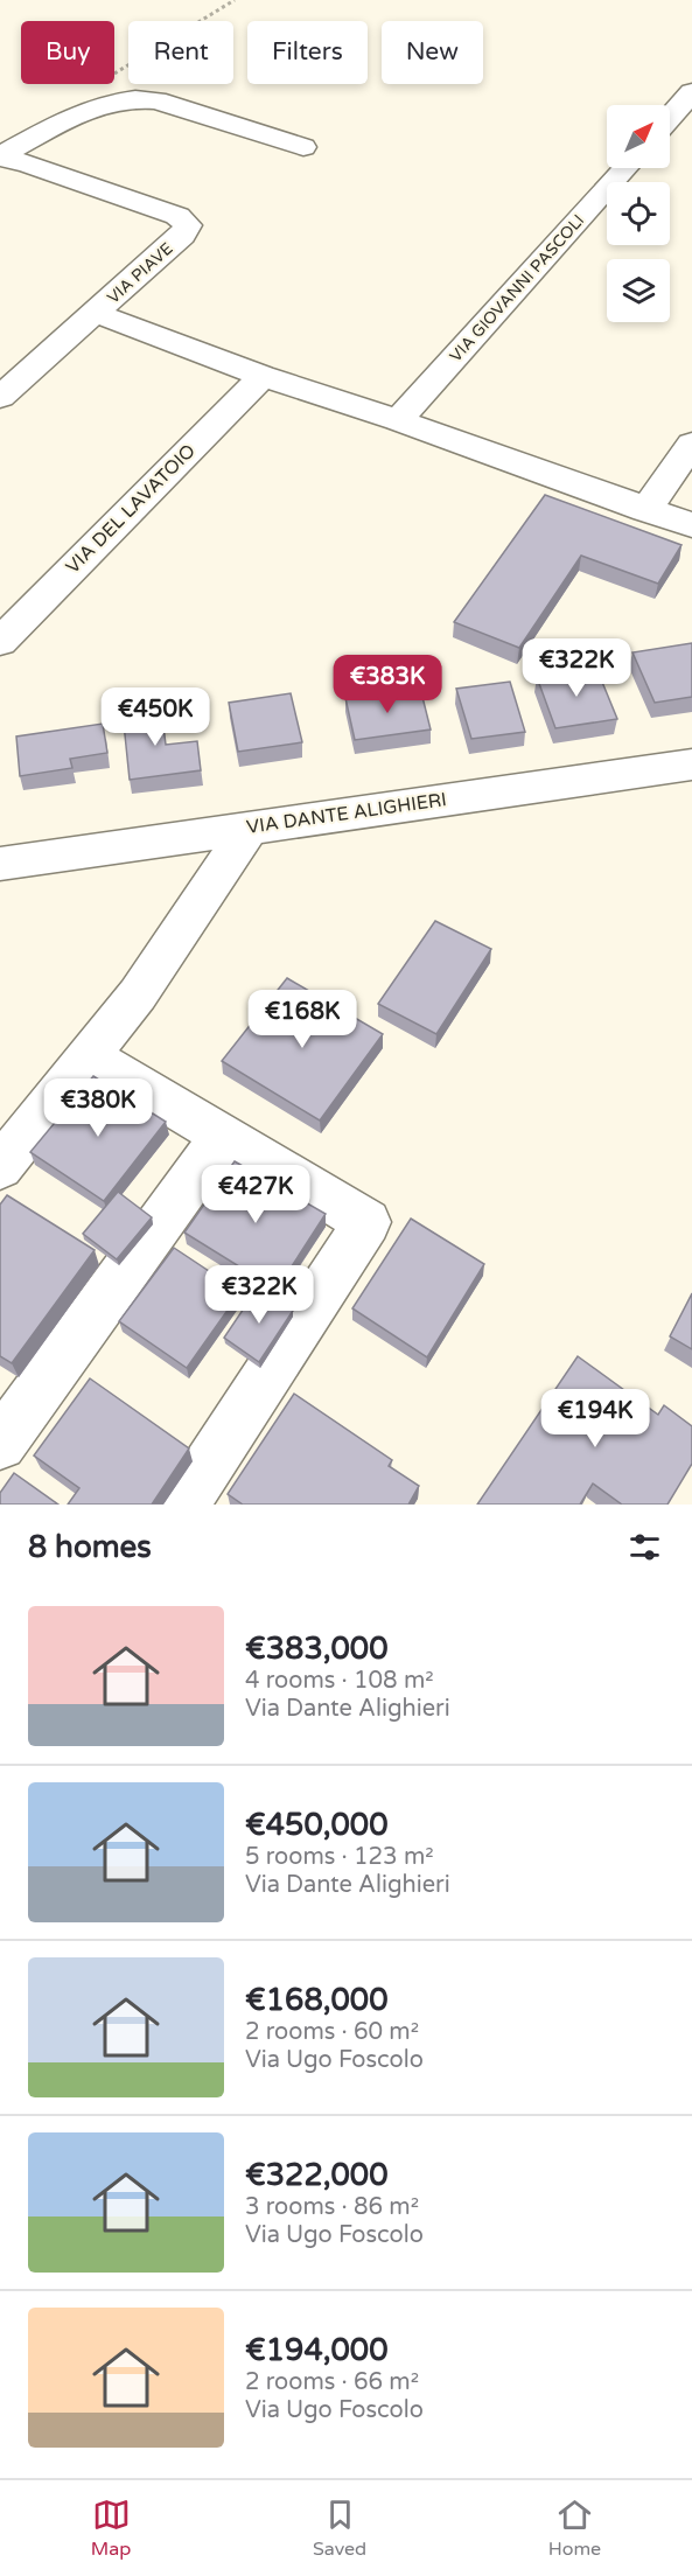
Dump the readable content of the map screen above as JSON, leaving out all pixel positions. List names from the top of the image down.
{
  "streets": {
    "street": [
      "VIA PIAVE",
      "VIA GIOVANNI PASCOLI",
      "VIA DEL LAVATOIO",
      "VIA DANTE ALIGHIERI"
    ]
  },
  "north": "top right",
  "page": {
    "chip": [
      "Buy",
      "Rent",
      "Filters",
      "New"
    ],
    "price": [
      "€322K",
      "€383K",
      "€450K",
      "€168K",
      "€380K",
      "€427K",
      "€322K",
      "€194K"
    ],
    "heading": "8 homes",
    "list": [
      {
        "name": "€383,000",
        "note": "4 rooms · 108 m² · Via Dante Alighieri"
      },
      {
        "name": "€450,000",
        "note": "5 rooms · 123 m² · Via Dante Alighieri"
      },
      {
        "name": "€168,000",
        "note": "2 rooms · 60 m² · Via Ugo Foscolo"
      },
      {
        "name": "€322,000",
        "note": "3 rooms · 86 m² · Via Ugo Foscolo"
      },
      {
        "name": "€194,000",
        "note": "2 rooms · 66 m² · Via Ugo Foscolo"
      }
    ],
    "tabs": ["Map", "Saved", "Home"]
  }
}
